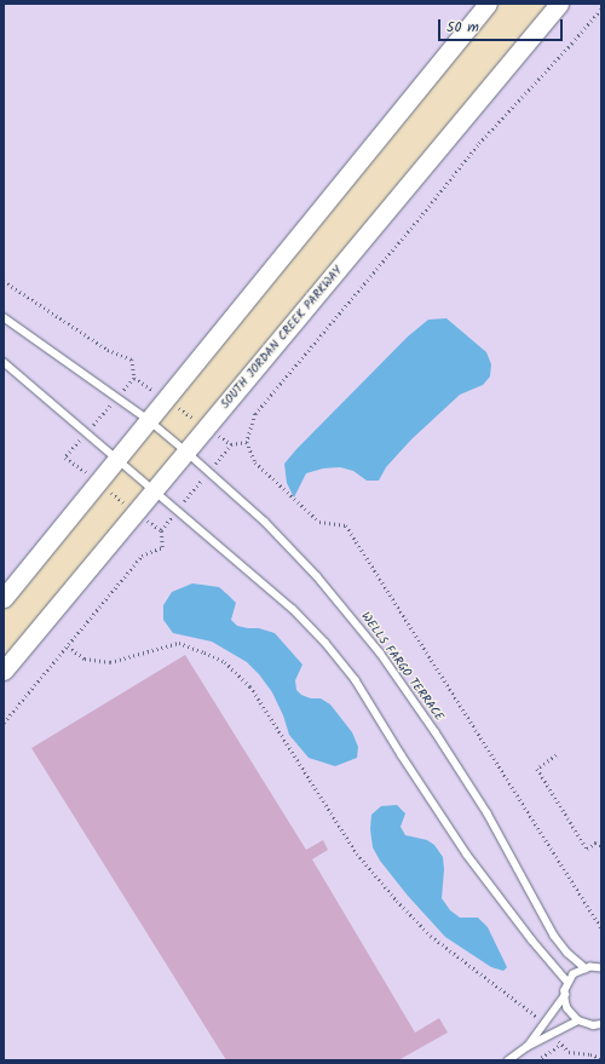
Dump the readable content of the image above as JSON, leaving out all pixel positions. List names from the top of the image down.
{
  "streets": {
    "main road": ["SOUTH JORDAN CREEK PARKWAY"],
    "lane": ["WELLS FARGO TERRACE"]
  },
  "crossings": [
    ["SOUTH JORDAN CREEK PARKWAY", "WELLS FARGO TERRACE"]
  ],
  "scale_bar": "50 m"
}
